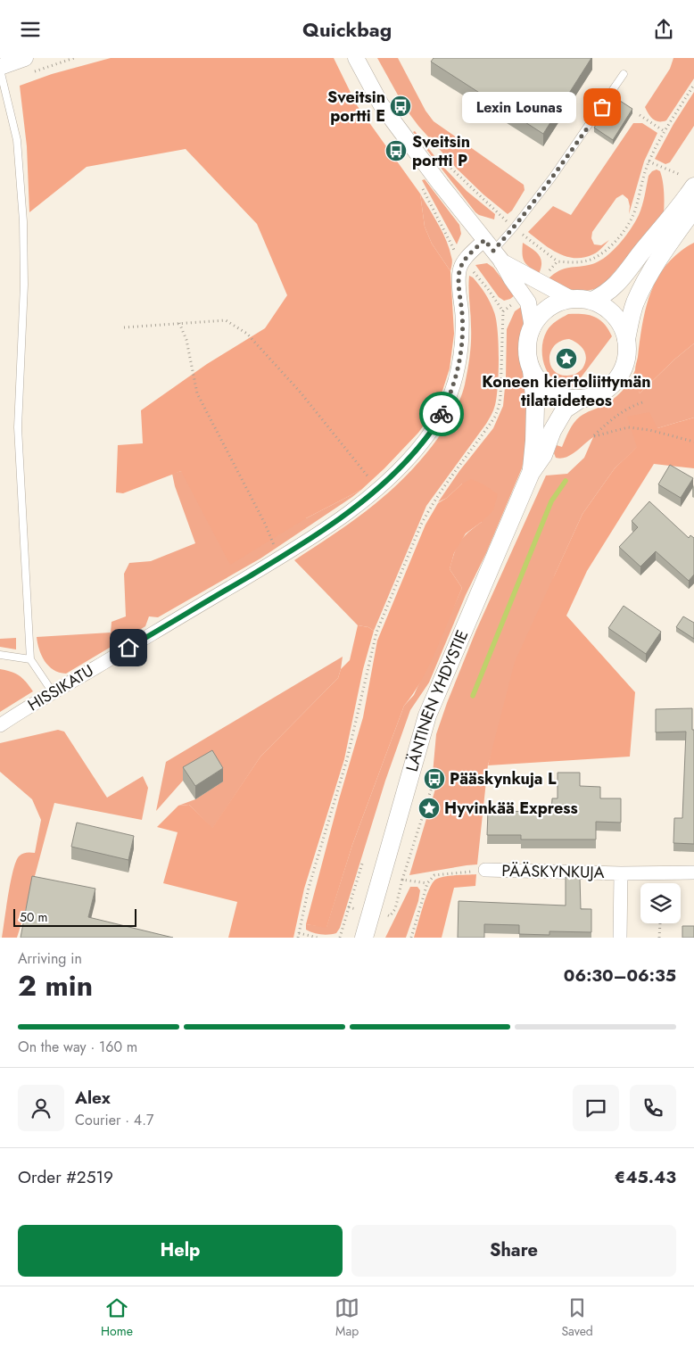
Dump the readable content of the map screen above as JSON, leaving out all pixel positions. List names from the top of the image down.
{
  "streets": {
    "main road": ["LÄNTINEN YHDYSTIE"],
    "street": ["HISSIKATU", "PÄÄSKYNKUJA"]
  },
  "places": {
    "bus stop": ["Sveitsin portti E", "Sveitsin portti P", "Pääskynkuja L"],
    "other": ["Lexin Lounas"],
    "place": ["Koneen kiertoliittymän tilataideteos", "Hyvinkää Express"]
  },
  "scale_bar": "50 m",
  "page": {
    "header": "Quickbag",
    "bubble": "Lexin Lounas",
    "scale": "50 m",
    "heading": ["2 min", "Arriving in", "06:30–06:35"],
    "panel": [
      "Alex",
      "Courier · 4.7",
      "Order #2519",
      "€45.43"
    ],
    "bar": "On the way · 160 m",
    "buttons": ["Help", "Share"],
    "tabs": ["Home", "Map", "Saved"]
  }
}
